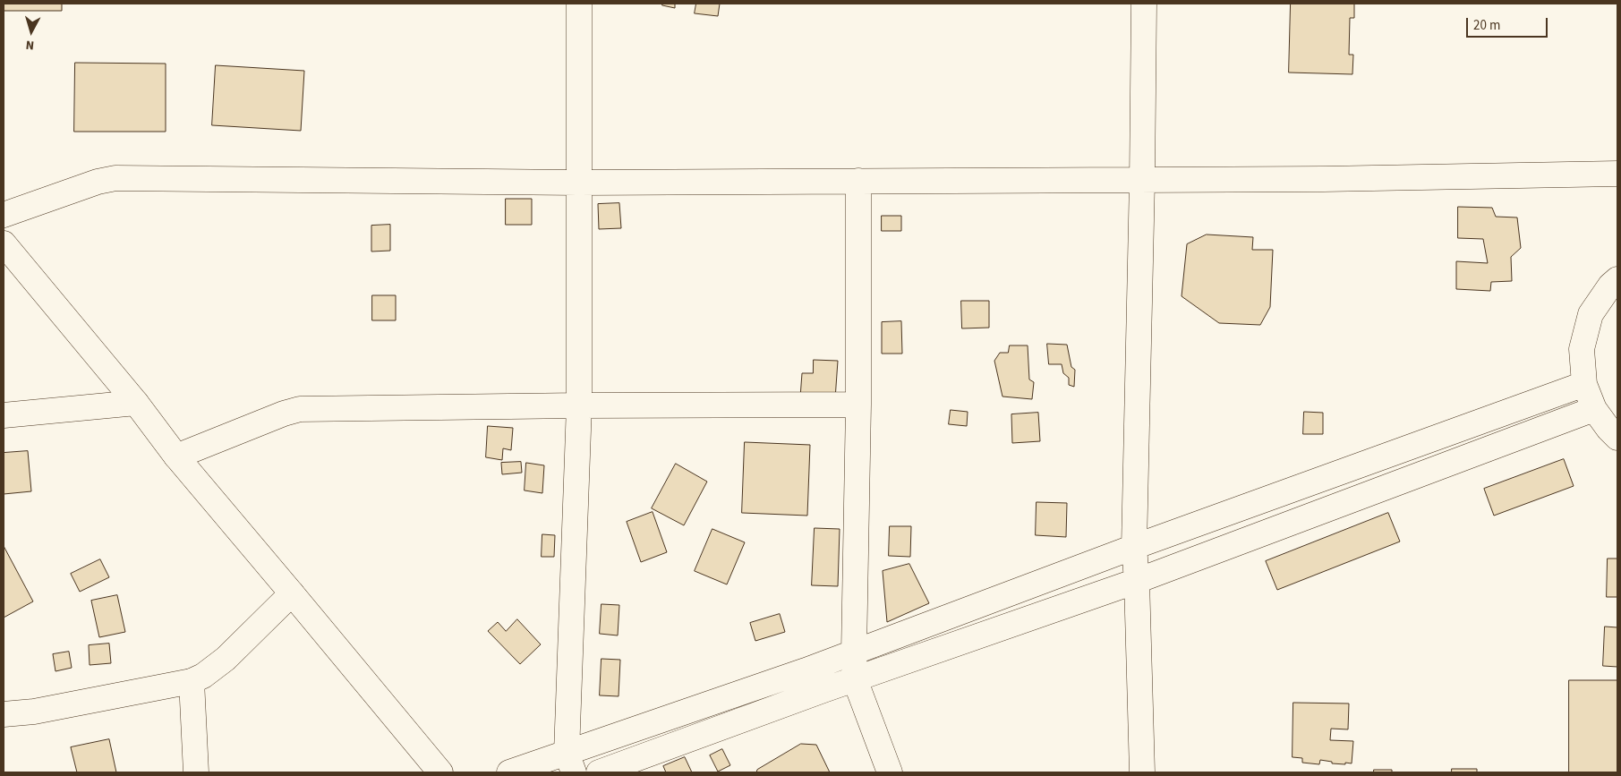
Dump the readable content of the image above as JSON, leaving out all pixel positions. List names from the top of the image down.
{
  "scale_bar": "20 m",
  "north": "bottom"
}
